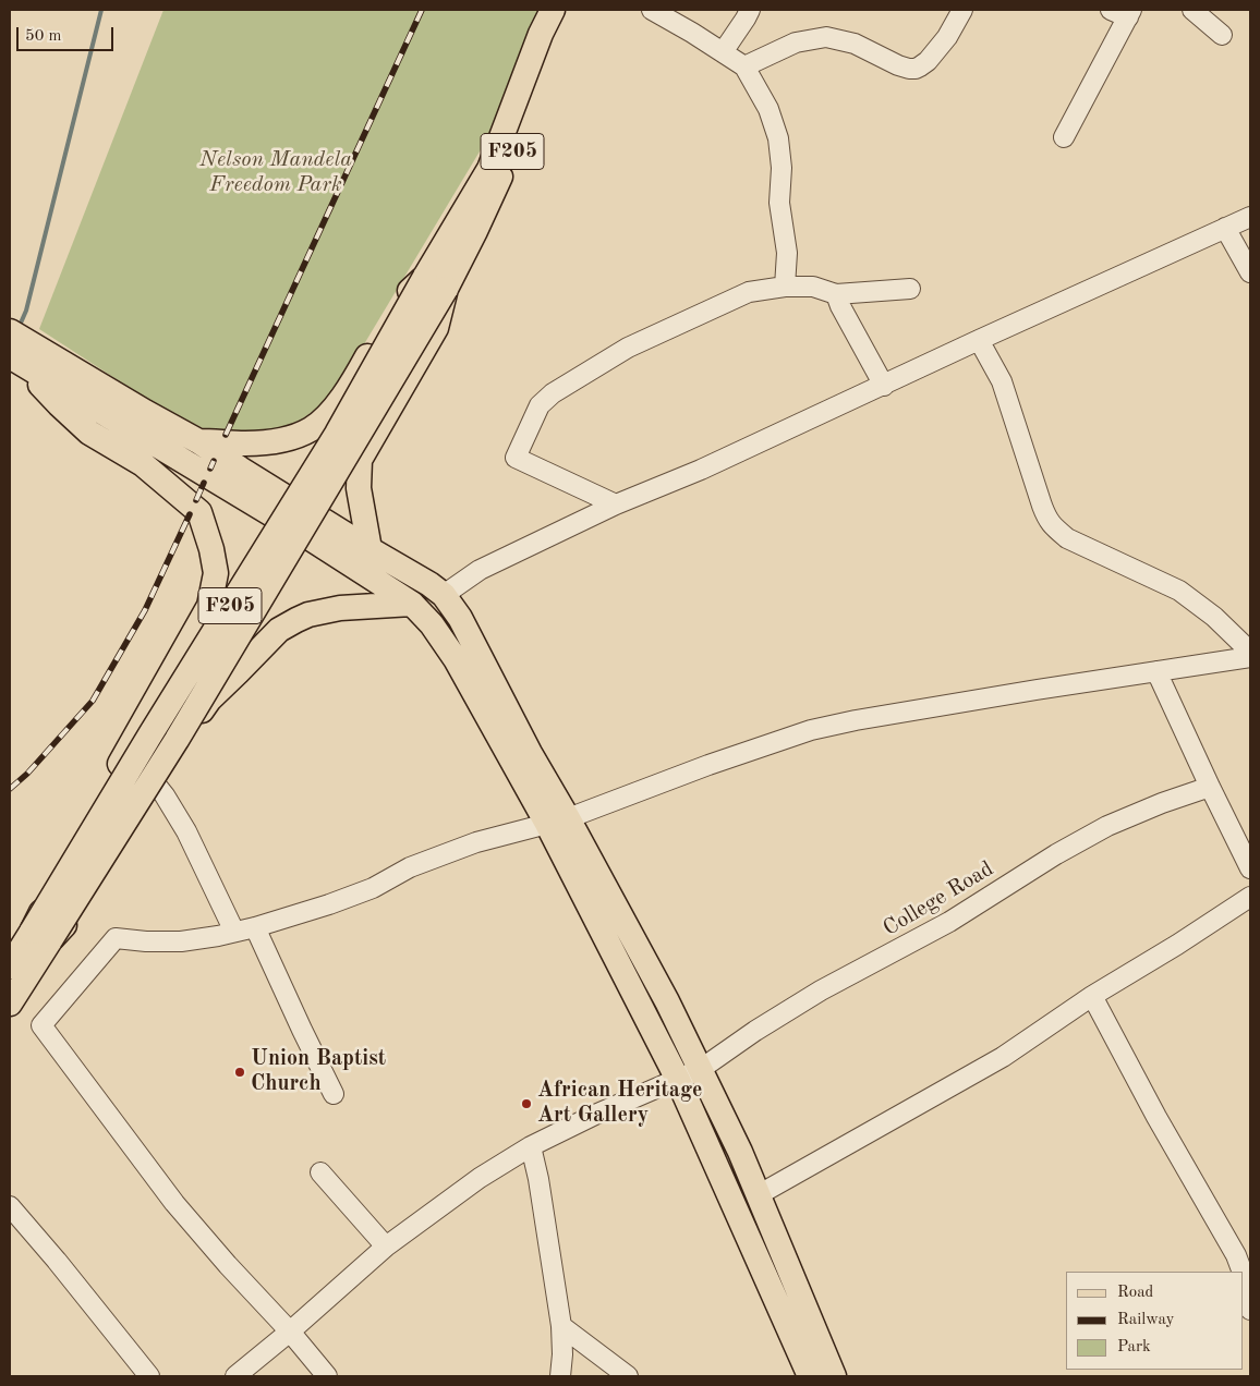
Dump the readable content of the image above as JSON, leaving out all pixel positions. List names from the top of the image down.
{
  "streets": {
    "main road": ["F205"],
    "street": ["College Road"]
  },
  "parks": ["Nelson Mandela Freedom Park"],
  "places": ["Union Baptist Church", "African Heritage Art Gallery"],
  "legend": ["Road", "Railway", "Park"],
  "scale_bar": "50 m"
}
